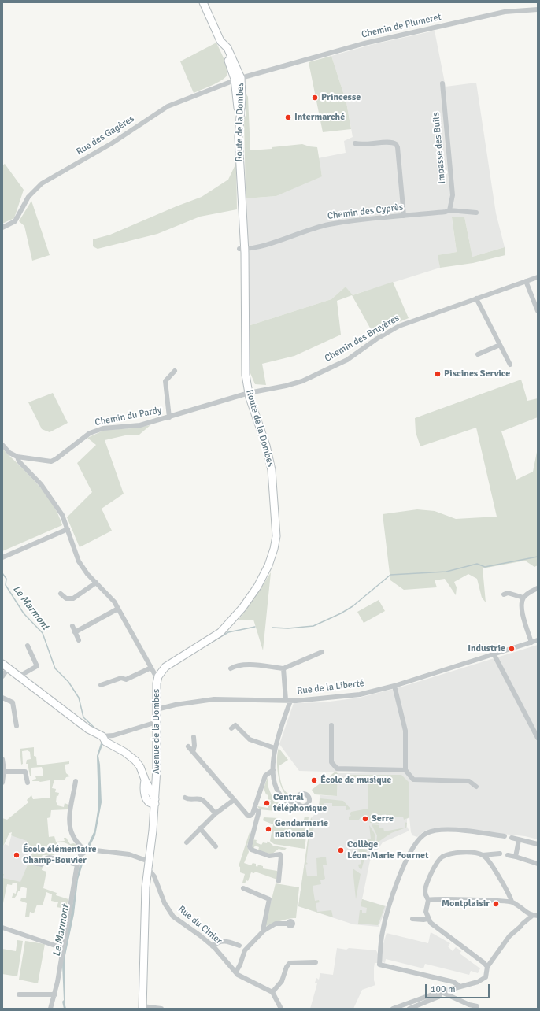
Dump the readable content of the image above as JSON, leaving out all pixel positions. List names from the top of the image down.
{
  "streets": {
    "main road": ["Route de la Dombes", "Avenue de la Dombes"],
    "street": [
      "Chemin de Plumeret",
      "Rue des Gagères",
      "Impasse des Buits",
      "Chemin des Cyprès",
      "Chemin des Bruyères",
      "Chemin du Pardy",
      "Rue de la Liberté",
      "Rue du Cinier"
    ]
  },
  "crossings": [
    ["Chemin de Plumeret", "Route de la Dombes"],
    ["Chemin de Plumeret", "Rue des Gagères"],
    ["Route de la Dombes", "Rue des Gagères"],
    ["Route de la Dombes", "Chemin des Cyprès"],
    ["Route de la Dombes", "Chemin des Bruyères"],
    ["Route de la Dombes", "Chemin du Pardy"],
    ["Route de la Dombes", "Avenue de la Dombes"],
    ["Impasse des Buits", "Chemin des Cyprès"],
    ["Chemin des Bruyères", "Chemin du Pardy"],
    ["Rue de la Liberté", "Avenue de la Dombes"],
    ["Avenue de la Dombes", "Rue du Cinier"]
  ],
  "water": ["Le Marmont"],
  "places": [
    "Princesse",
    "Intermarché",
    "Piscines Service",
    "Industrie",
    "École de musique",
    "Central téléphonique",
    "Serre",
    "Gendarmerie nationale",
    "Collège Léon-Marie Fournet",
    "École élémentaire Champ-Bouvier",
    "Montplaisir"
  ],
  "scale_bar": "100 m"
}
